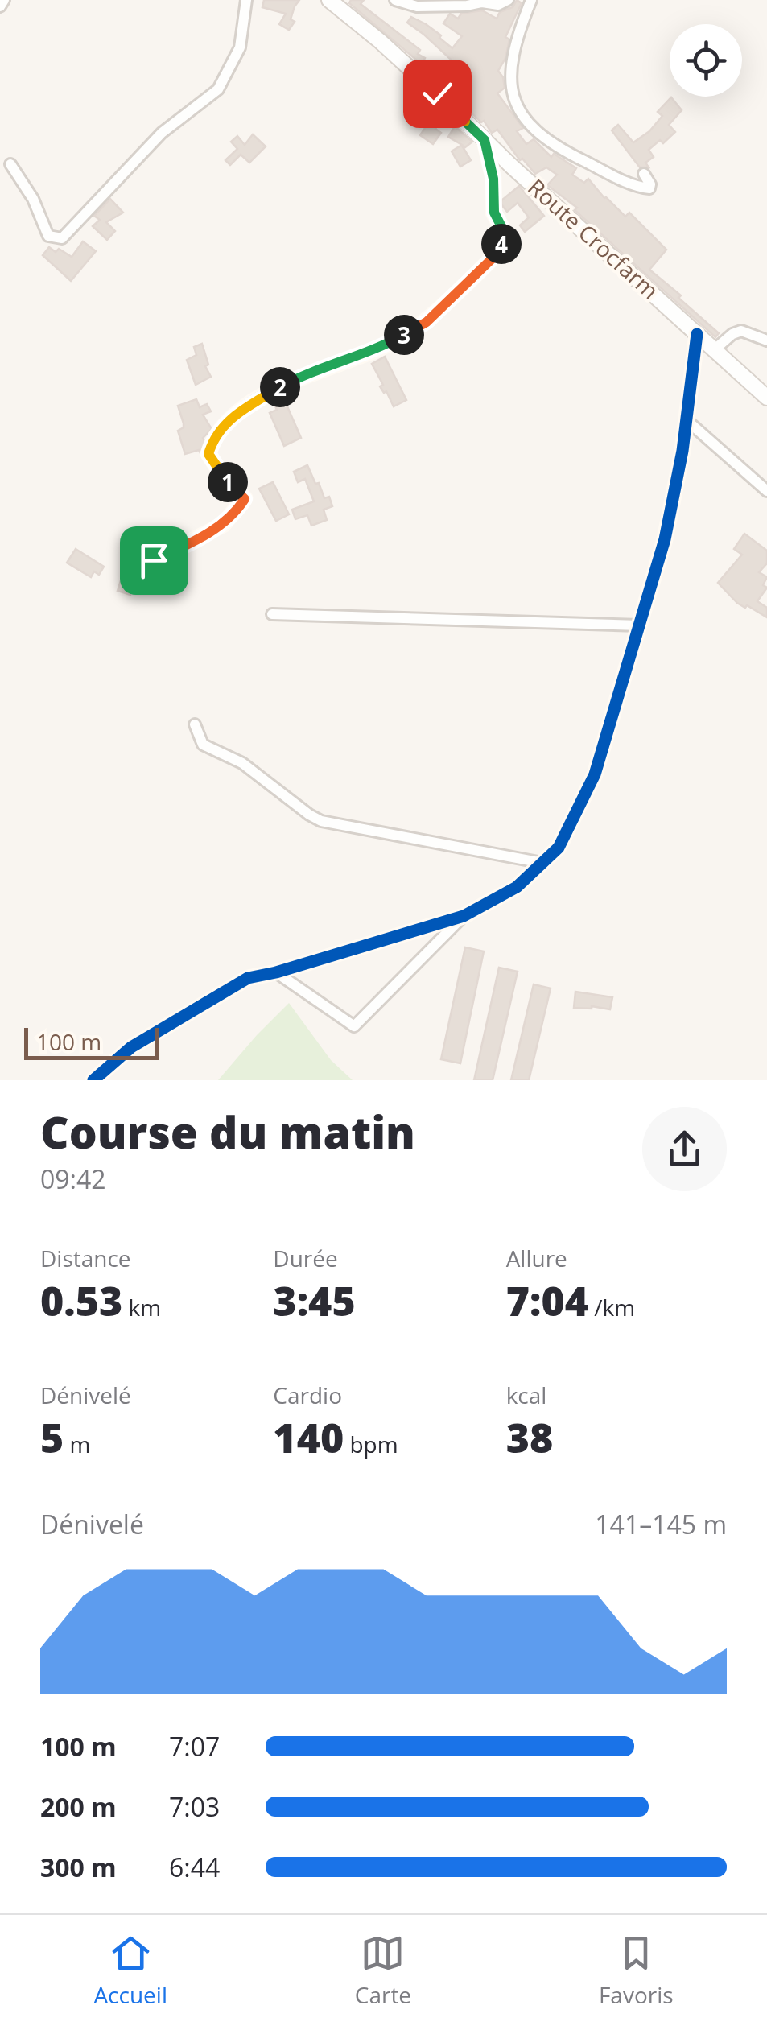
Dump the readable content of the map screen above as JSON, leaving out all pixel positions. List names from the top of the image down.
{
  "streets": {
    "street": ["Route Crocfarm"]
  },
  "scale_bar": "100 m",
  "page": {
    "pins": [
      "4",
      "3",
      "2",
      "1"
    ],
    "scale": "100 m",
    "heading": ["Course du matin", "09:42"],
    "stats": [
      ["Distance", "0.53 km"],
      ["Durée", "3:45"],
      ["Allure", "7:04 /km"],
      ["Dénivelé", "5 m"],
      ["Cardio", "140 bpm"],
      ["kcal", "38"]
    ],
    "chart": ["Dénivelé", "141–145 m"],
    "list": [
      {
        "name": "100 m",
        "note": "7:07"
      },
      {
        "name": "200 m",
        "note": "7:03"
      },
      {
        "name": "300 m",
        "note": "6:44"
      }
    ],
    "tabs": ["Accueil", "Carte", "Favoris"]
  }
}
